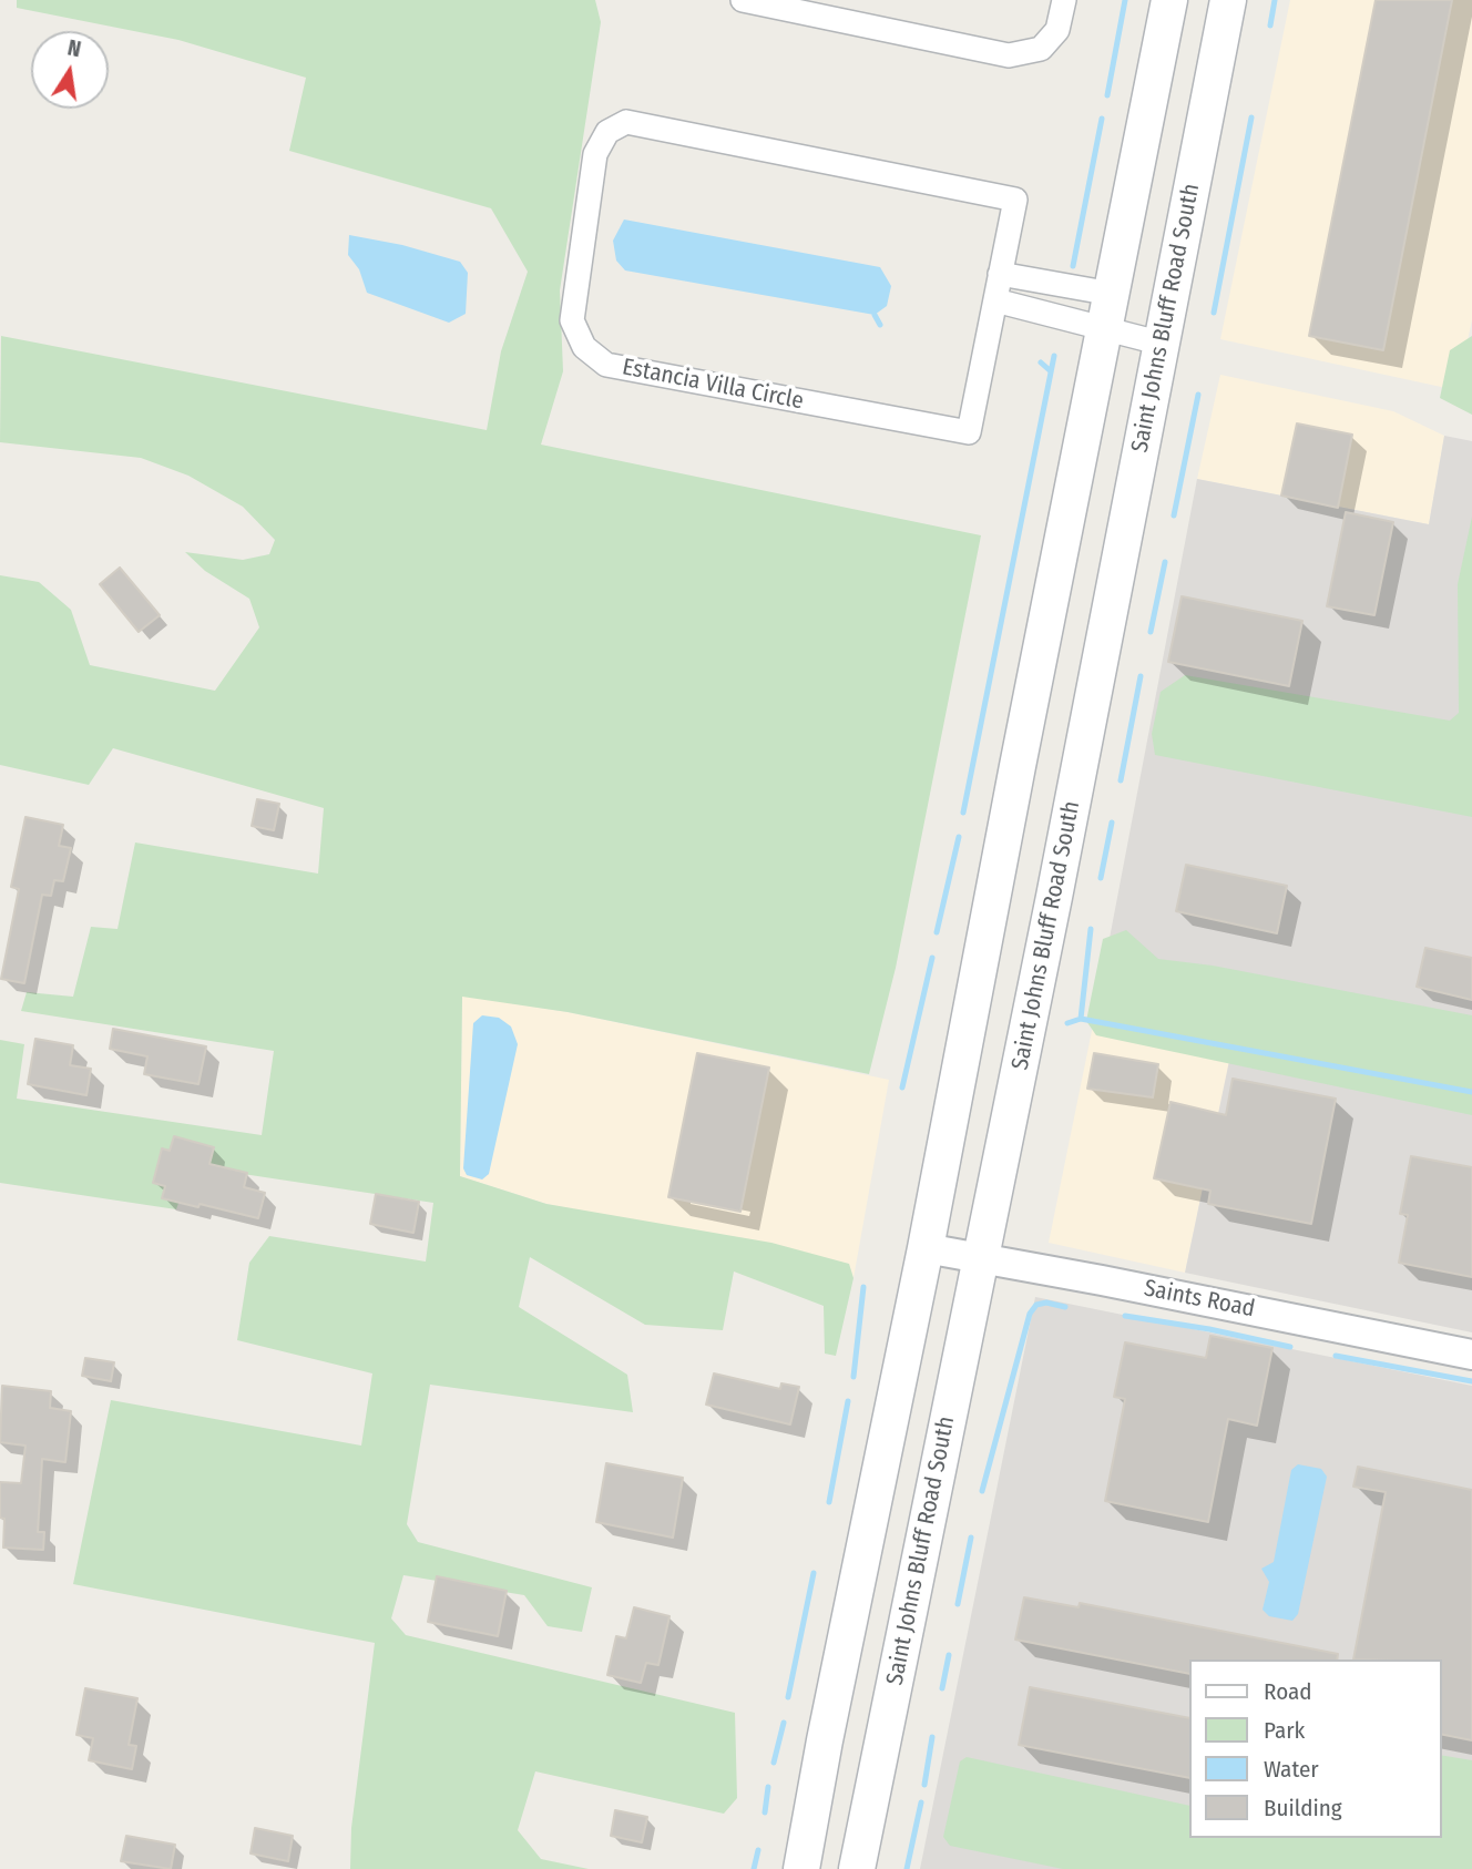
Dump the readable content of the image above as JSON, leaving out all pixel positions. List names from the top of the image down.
{
  "streets": {
    "main road": ["Saint Johns Bluff Road South"],
    "street": ["Estancia Villa Circle", "Saints Road"]
  },
  "crossings": [
    ["Saint Johns Bluff Road South", "Saints Road"]
  ],
  "legend": [
    "Road",
    "Park",
    "Water",
    "Building"
  ],
  "north": "top"
}
